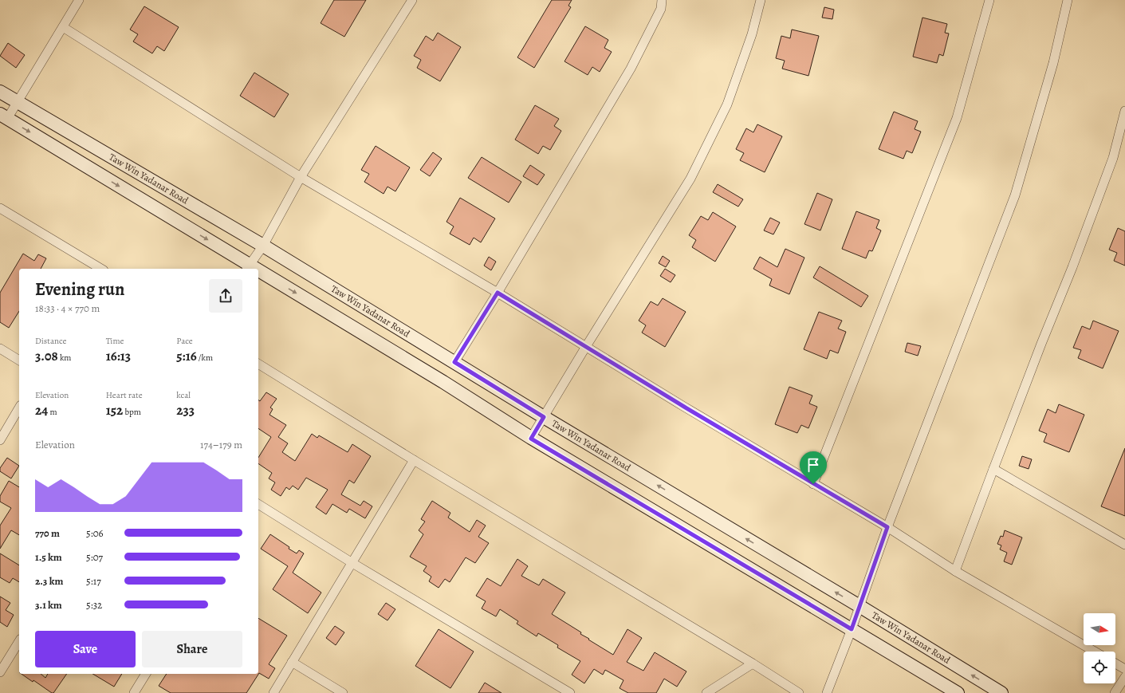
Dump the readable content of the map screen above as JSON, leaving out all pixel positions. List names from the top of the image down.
{
  "streets": {
    "main road": ["Taw Win Yadanar Road"]
  },
  "north": "right",
  "page": {
    "heading": ["Evening run", "18:33 · 4 × 770 m"],
    "stats": [
      ["Distance", "3.08 km"],
      ["Time", "16:13"],
      ["Pace", "5:16 /km"],
      ["Elevation", "24 m"],
      ["Heart rate", "152 bpm"],
      ["kcal", "233"]
    ],
    "chart": ["Elevation", "174–179 m"],
    "list": [
      {
        "name": "770 m",
        "note": "5:06"
      },
      {
        "name": "1.5 km",
        "note": "5:07"
      },
      {
        "name": "2.3 km",
        "note": "5:17"
      },
      {
        "name": "3.1 km",
        "note": "5:32"
      }
    ],
    "buttons": ["Save", "Share"]
  }
}
